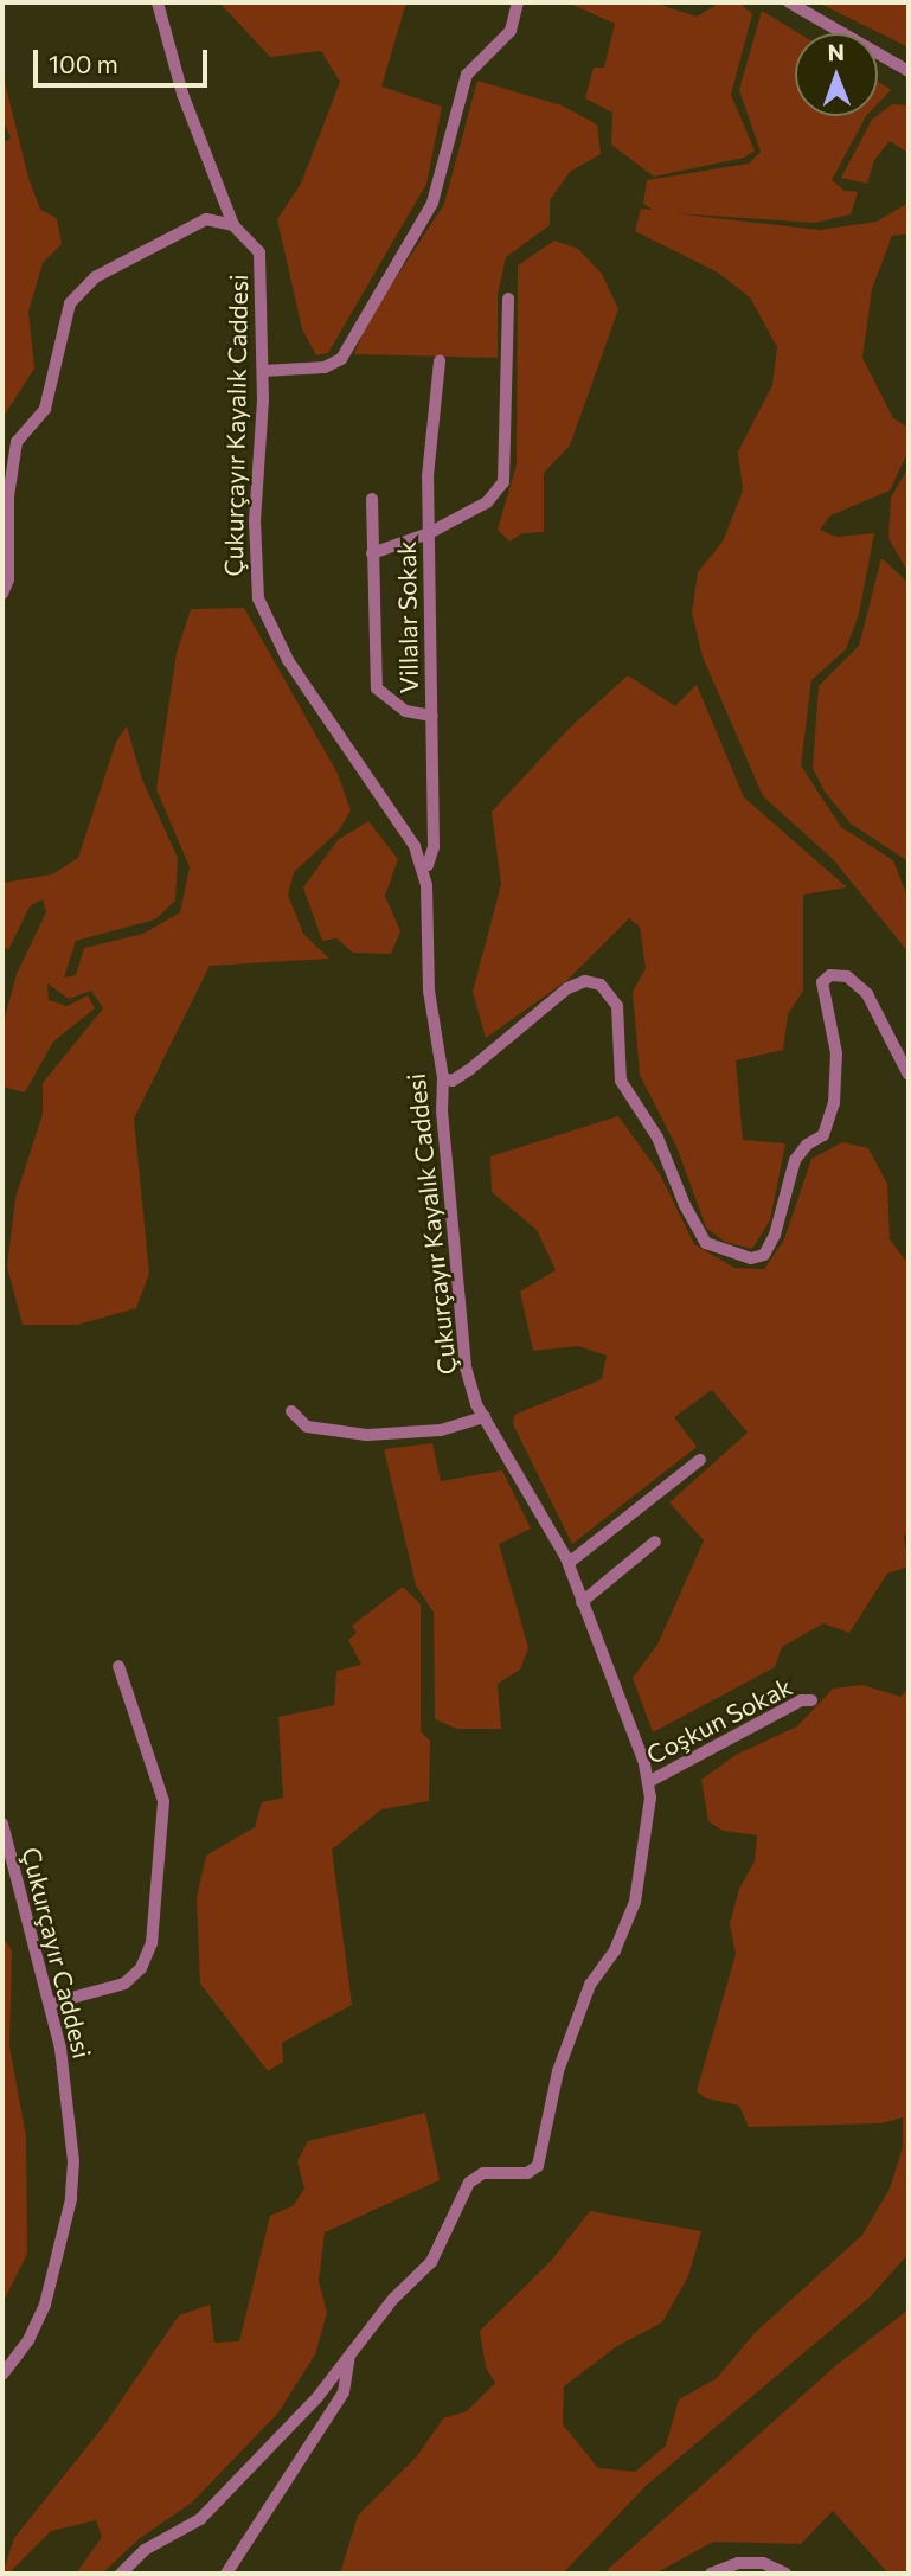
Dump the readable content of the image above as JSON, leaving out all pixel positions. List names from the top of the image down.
{
  "streets": {
    "street": [
      "Çukurçayır Kayalık Caddesi",
      "Villalar Sokak",
      "Coşkun Sokak",
      "Çukurçayır Caddesi"
    ]
  },
  "crossings": [
    ["Çukurçayır Kayalık Caddesi", "Villalar Sokak"],
    ["Çukurçayır Kayalık Caddesi", "Coşkun Sokak"]
  ],
  "scale_bar": "100 m",
  "north": "top"
}
